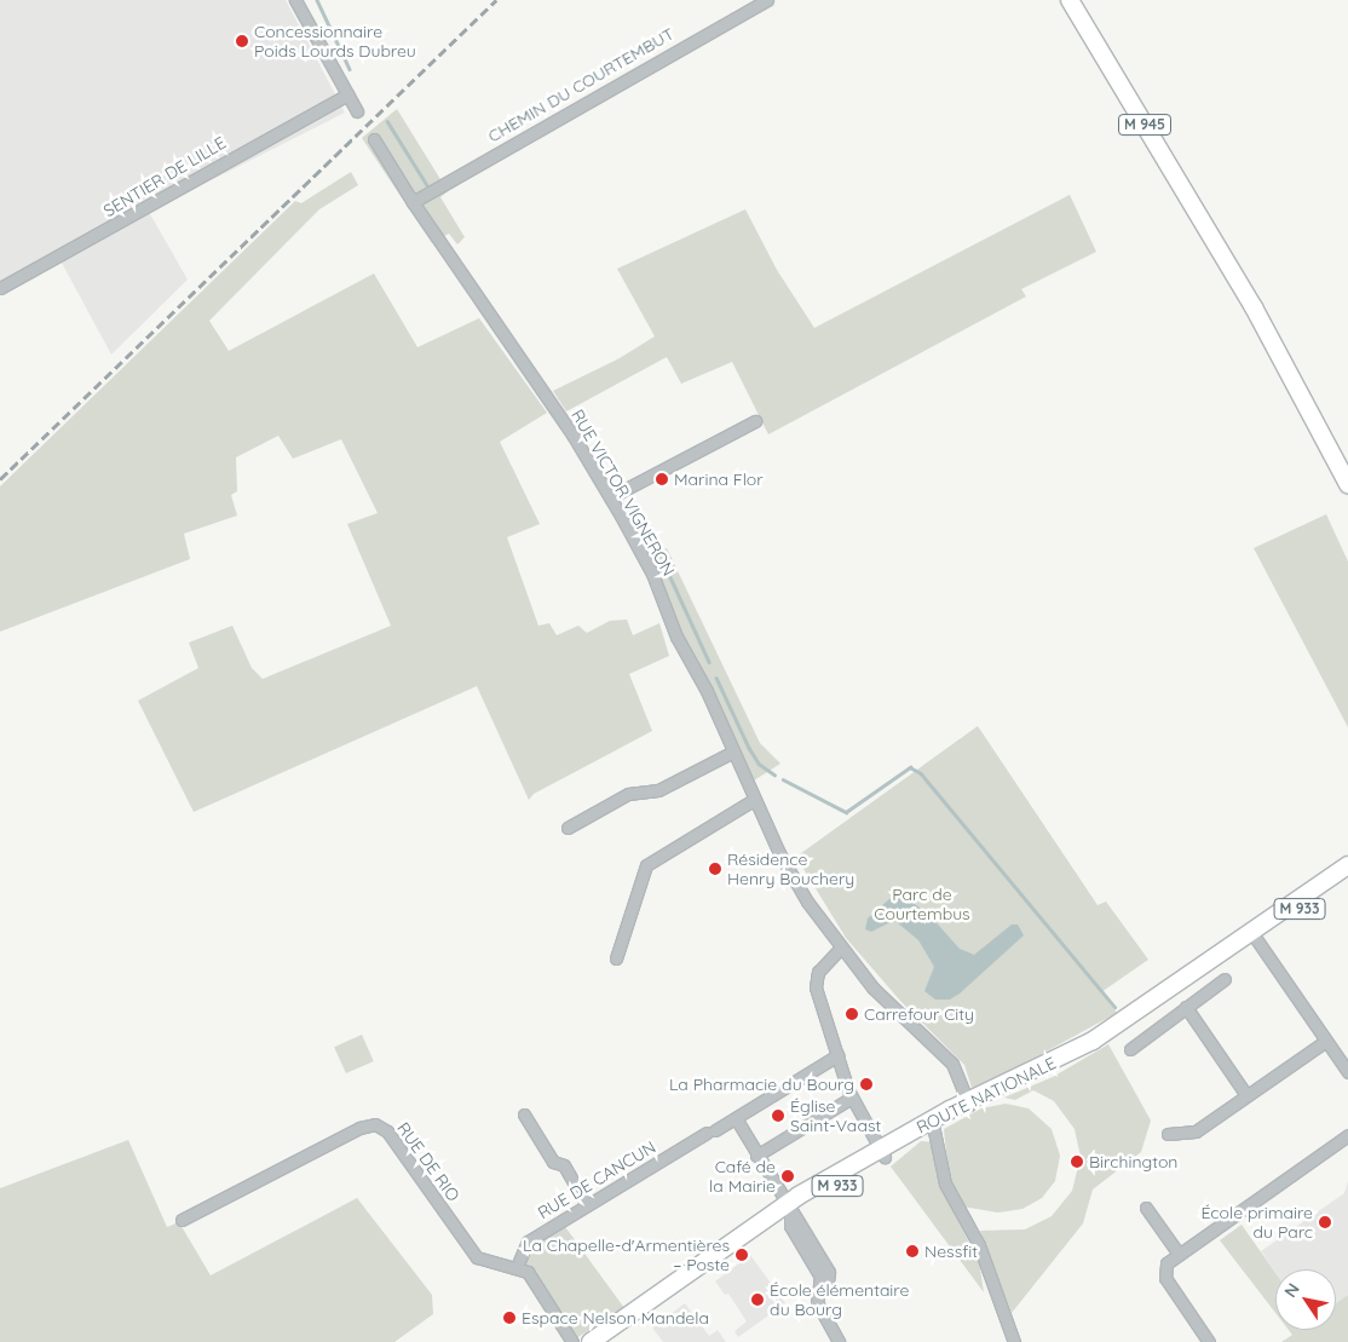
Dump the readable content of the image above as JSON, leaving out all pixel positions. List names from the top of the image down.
{
  "streets": {
    "main road": ["M 945", "M 933", "ROUTE NATIONALE"],
    "street": [
      "CHEMIN DU COURTEMBUT",
      "SENTIER DE LILLE",
      "RUE VICTOR VIGNERON",
      "RUE DE RIO",
      "RUE DE CANCUN"
    ]
  },
  "crossings": [
    ["CHEMIN DU COURTEMBUT", "RUE VICTOR VIGNERON"],
    ["RUE VICTOR VIGNERON", "ROUTE NATIONALE"],
    ["RUE DE RIO", "RUE DE CANCUN"]
  ],
  "parks": ["Parc de Courtembus"],
  "places": [
    "Concessionnaire Poids Lourds Dubreu",
    "Marina Flor",
    "Résidence Henry Bouchery",
    "Carrefour City",
    "La Pharmacie du Bourg",
    "Église Saint-Vaast",
    "Birchington",
    "Café de la Mairie",
    "École primaire du Parc",
    "Nessfit",
    "La Chapelle-d'Armentières – Poste",
    "École élémentaire du Bourg",
    "Espace Nelson Mandela"
  ],
  "north": "top left"
}
